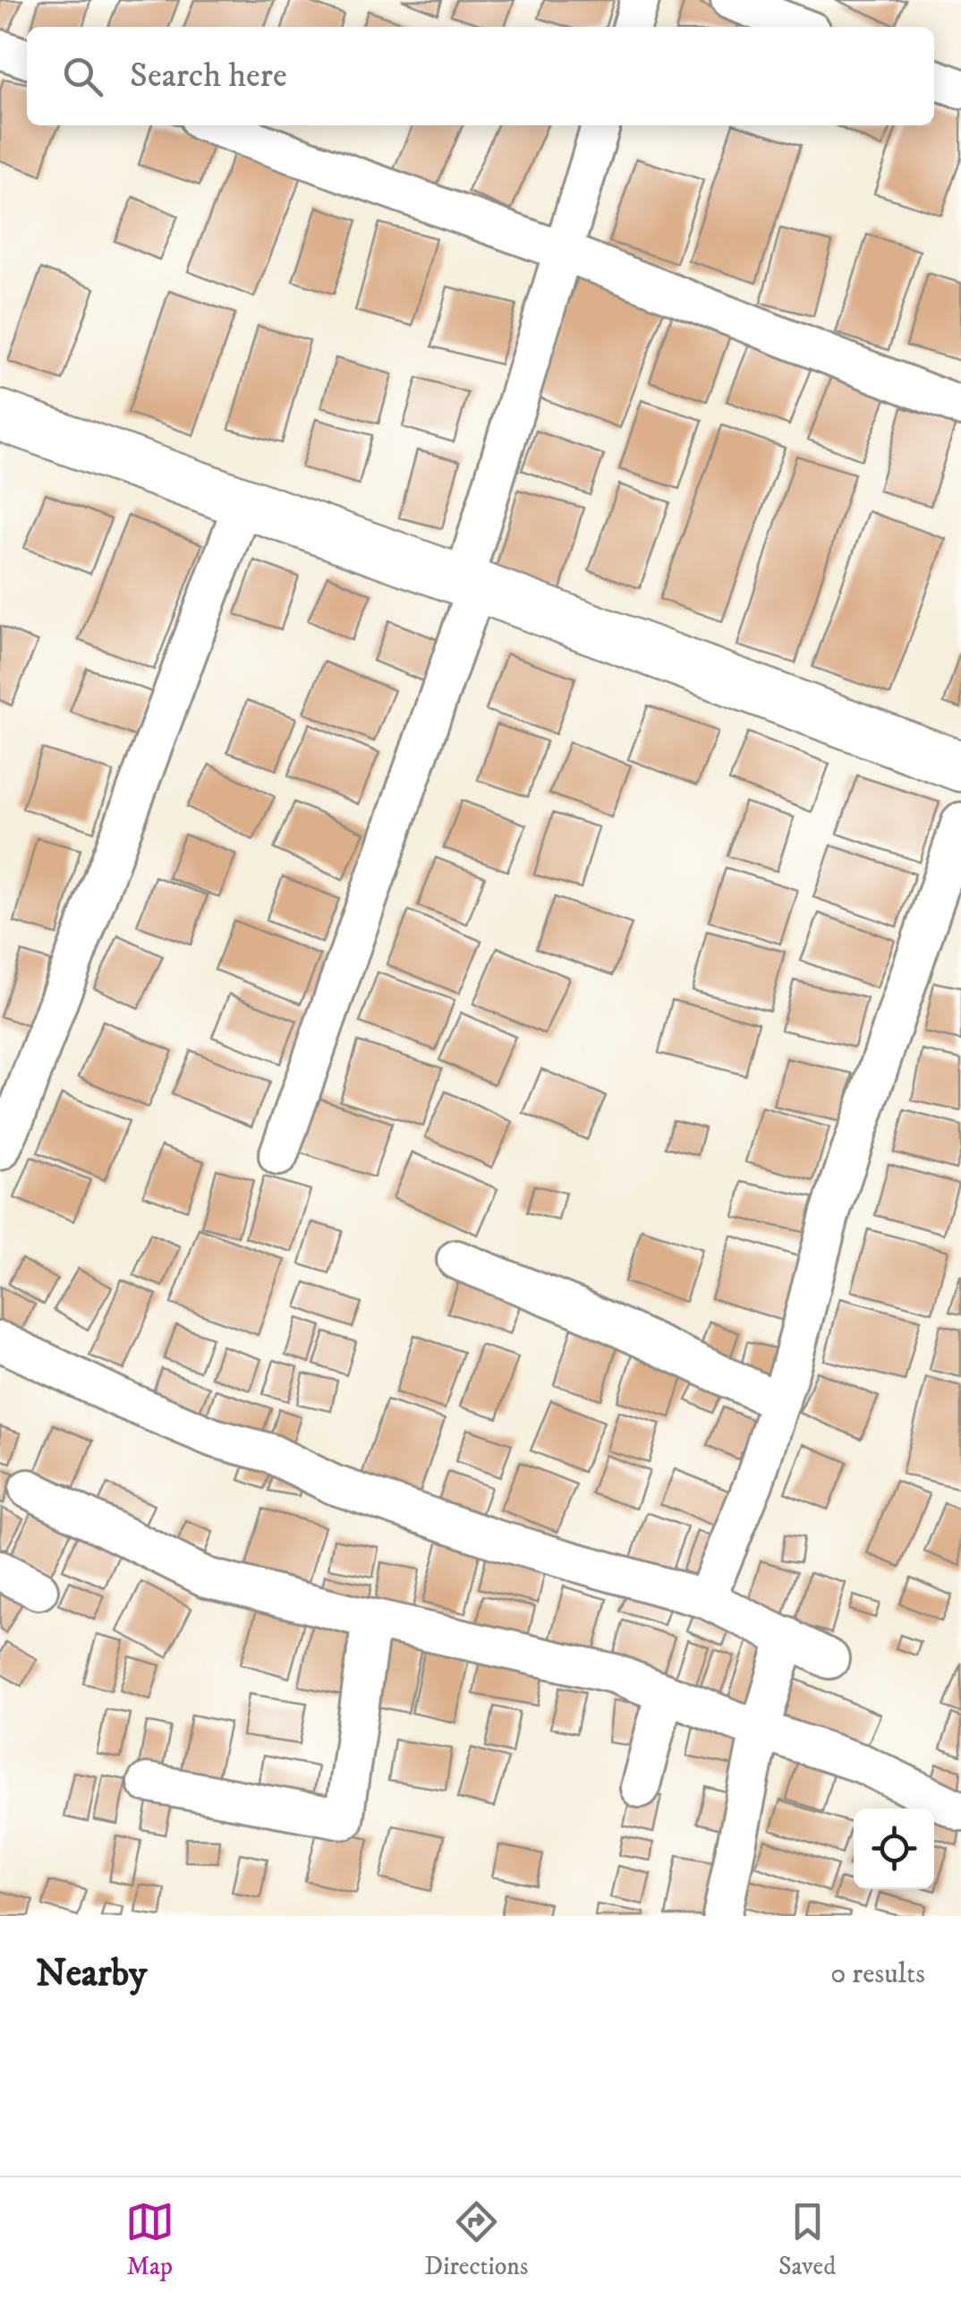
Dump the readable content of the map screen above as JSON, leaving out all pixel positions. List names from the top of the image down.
{
  "page": {
    "search": "Search here",
    "heading": ["Nearby", "0 results"],
    "nav": ["Map", "Directions", "Saved"]
  }
}
